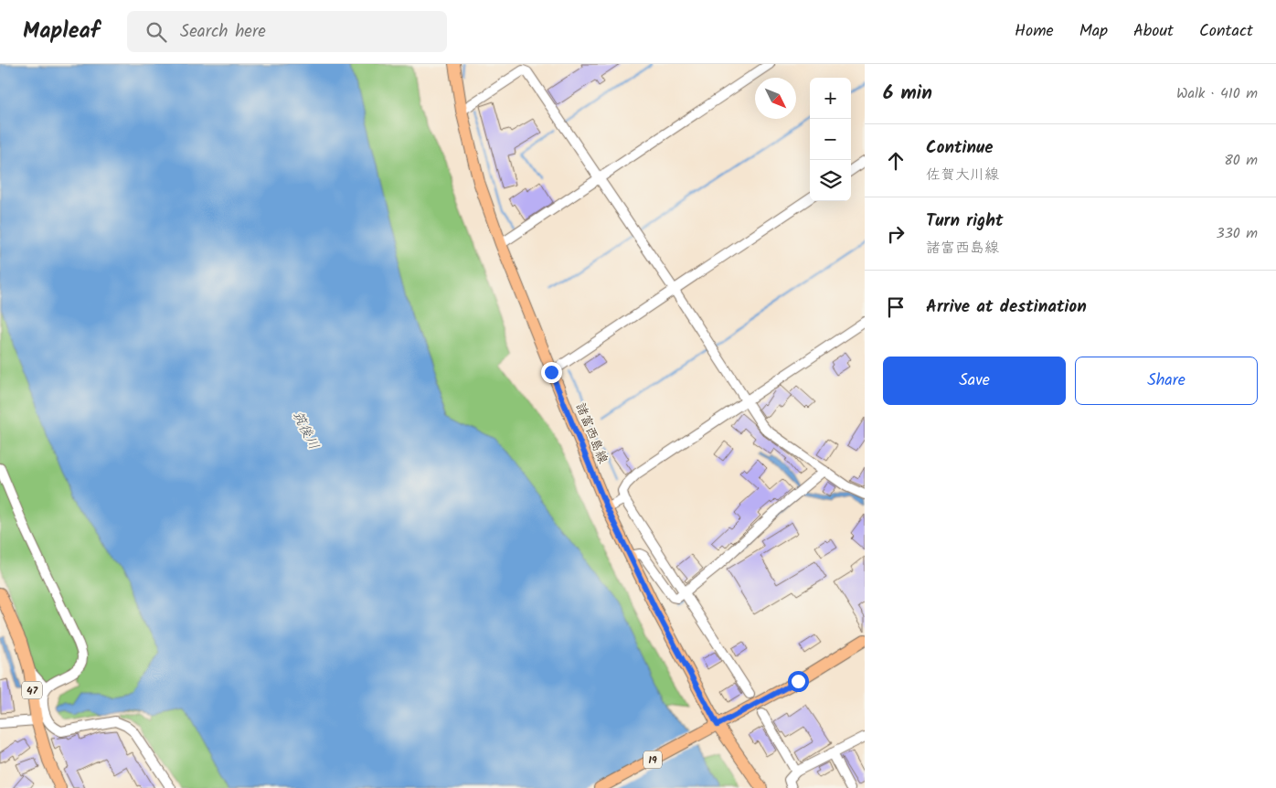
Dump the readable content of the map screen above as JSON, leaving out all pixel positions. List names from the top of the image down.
{
  "streets": {
    "main road": ["諸富西島線", "47", "19"]
  },
  "crossings": [
    ["諸富西島線", "19"]
  ],
  "water": ["筑後川"],
  "north": "bottom right",
  "page": {
    "header": "Mapleaf",
    "search": "Search here",
    "nav": [
      "Home",
      "Map",
      "About",
      "Contact"
    ],
    "heading": ["6 min", "Walk · 410 m"],
    "map_buttons": ["+", "−"],
    "list": [
      ["Continue", "佐賀大川線", "80 m"],
      ["Turn right", "諸富西島線", "330 m"],
      "Arrive at destination"
    ],
    "buttons": ["Save", "Share"]
  }
}
